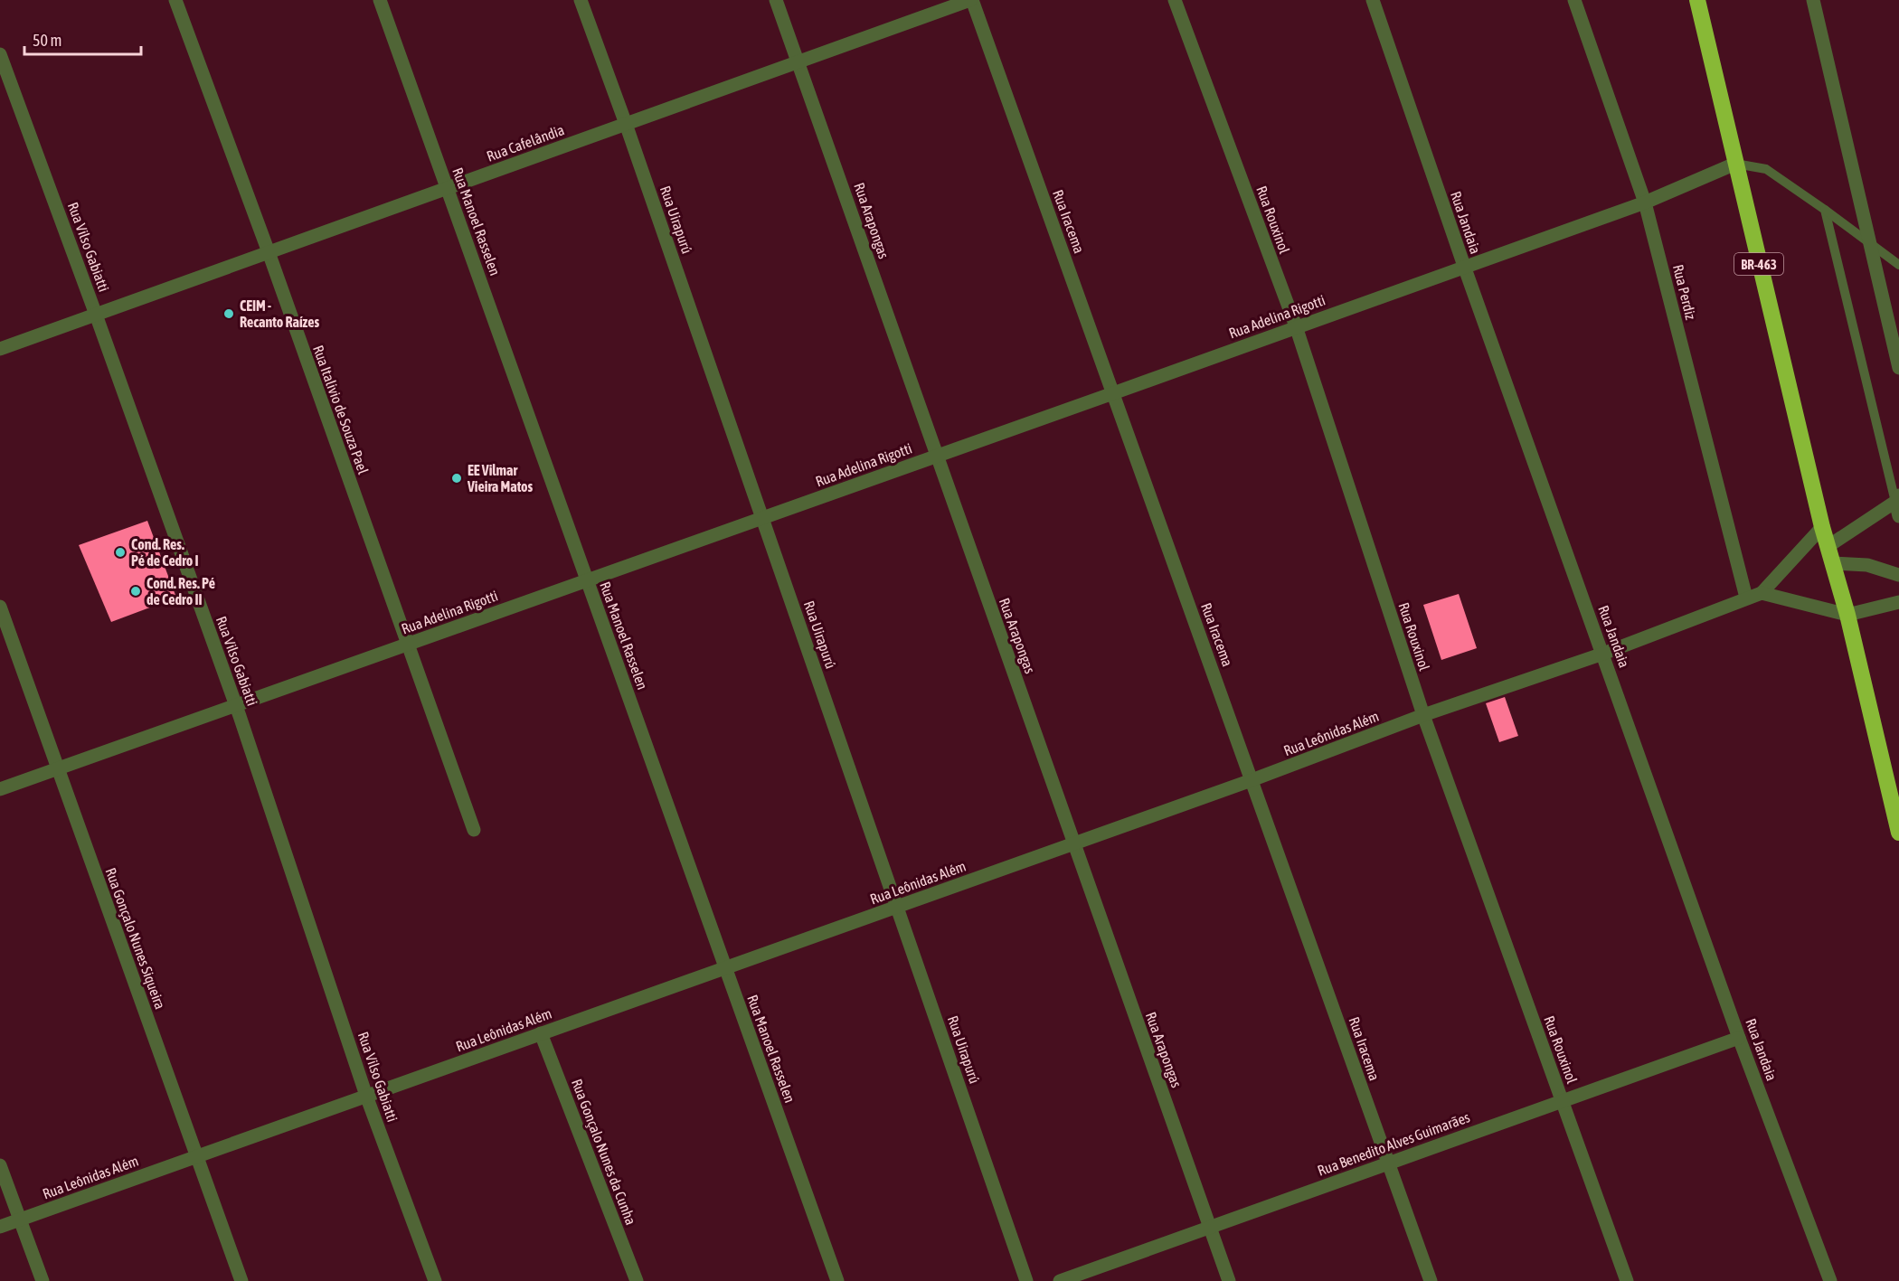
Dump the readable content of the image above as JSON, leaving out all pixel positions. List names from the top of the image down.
{
  "streets": {
    "highway": ["BR-463"],
    "street": [
      "Rua Cafelândia",
      "Rua Uirapurú",
      "Rua Rouxinol",
      "Rua Arapongas",
      "Rua Manoel Rasselen",
      "Rua Iracema",
      "Rua Jandaia",
      "Rua Vilso Gabiatti",
      "Rua Perdiz",
      "Rua Adelina Rigotti",
      "Rua Italivio de Souza Pael",
      "Rua Leônidas Além",
      "Rua Gonçalo Nunes Siqueira",
      "Rua Benedito Alves Guimarães",
      "Rua Gonçalo Nunes da Cunha"
    ]
  },
  "crossings": [
    ["Rua Cafelândia", "Rua Uirapurú"],
    ["Rua Cafelândia", "Rua Arapongas"],
    ["Rua Cafelândia", "Rua Manoel Rasselen"],
    ["Rua Cafelândia", "Rua Iracema"],
    ["Rua Cafelândia", "Rua Vilso Gabiatti"],
    ["Rua Cafelândia", "Rua Italivio de Souza Pael"],
    ["Rua Uirapurú", "Rua Adelina Rigotti"],
    ["Rua Uirapurú", "Rua Leônidas Além"],
    ["Rua Rouxinol", "Rua Adelina Rigotti"],
    ["Rua Rouxinol", "Rua Leônidas Além"],
    ["Rua Rouxinol", "Rua Benedito Alves Guimarães"],
    ["Rua Arapongas", "Rua Adelina Rigotti"],
    ["Rua Arapongas", "Rua Leônidas Além"],
    ["Rua Arapongas", "Rua Benedito Alves Guimarães"],
    ["Rua Manoel Rasselen", "Rua Adelina Rigotti"],
    ["Rua Manoel Rasselen", "Rua Leônidas Além"],
    ["Rua Iracema", "Rua Adelina Rigotti"],
    ["Rua Iracema", "Rua Leônidas Além"],
    ["Rua Iracema", "Rua Benedito Alves Guimarães"],
    ["Rua Jandaia", "Rua Adelina Rigotti"],
    ["Rua Jandaia", "Rua Leônidas Além"],
    ["Rua Jandaia", "Rua Benedito Alves Guimarães"],
    ["Rua Vilso Gabiatti", "Rua Adelina Rigotti"],
    ["Rua Vilso Gabiatti", "Rua Leônidas Além"],
    ["BR-463", "Rua Adelina Rigotti"],
    ["Rua Perdiz", "Rua Adelina Rigotti"],
    ["Rua Perdiz", "Rua Leônidas Além"],
    ["Rua Adelina Rigotti", "Rua Italivio de Souza Pael"],
    ["Rua Adelina Rigotti", "Rua Gonçalo Nunes Siqueira"],
    ["Rua Leônidas Além", "Rua Gonçalo Nunes Siqueira"],
    ["Rua Leônidas Além", "Rua Gonçalo Nunes da Cunha"]
  ],
  "places": [
    "CEIM - Recanto Raízes",
    "EE Vilmar Vieira Matos",
    "Cond. Res. Pé de Cedro I",
    "Cond. Res. Pé de Cedro II"
  ],
  "scale_bar": "50 m"
}
